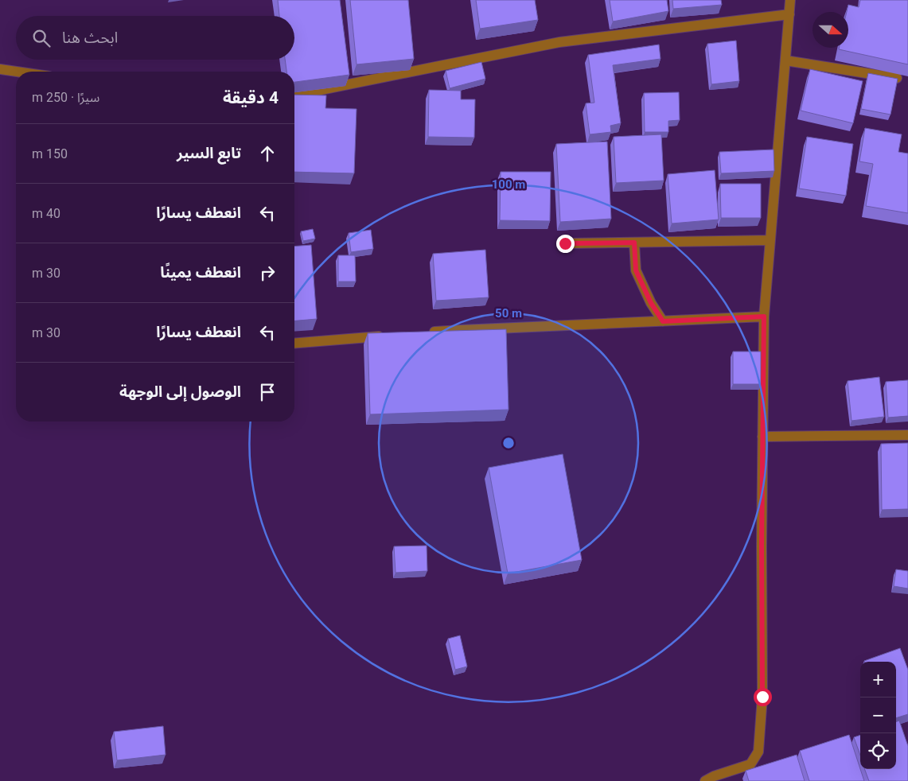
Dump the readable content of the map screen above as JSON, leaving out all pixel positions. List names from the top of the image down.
{
  "north": "right",
  "page": {
    "search": "ابحث هنا",
    "heading": ["4 دقيقة", "سيرًا · 250 m"],
    "list": [
      ["تابع السير", "150 m"],
      ["انعطف يسارًا", "40 m"],
      ["انعطف يمينًا", "30 m"],
      ["انعطف يسارًا", "30 m"],
      "الوصول إلى الوجهة"
    ],
    "map_buttons": ["+", "−"]
  },
  "rings": ["100 m", "50 m"]
}
